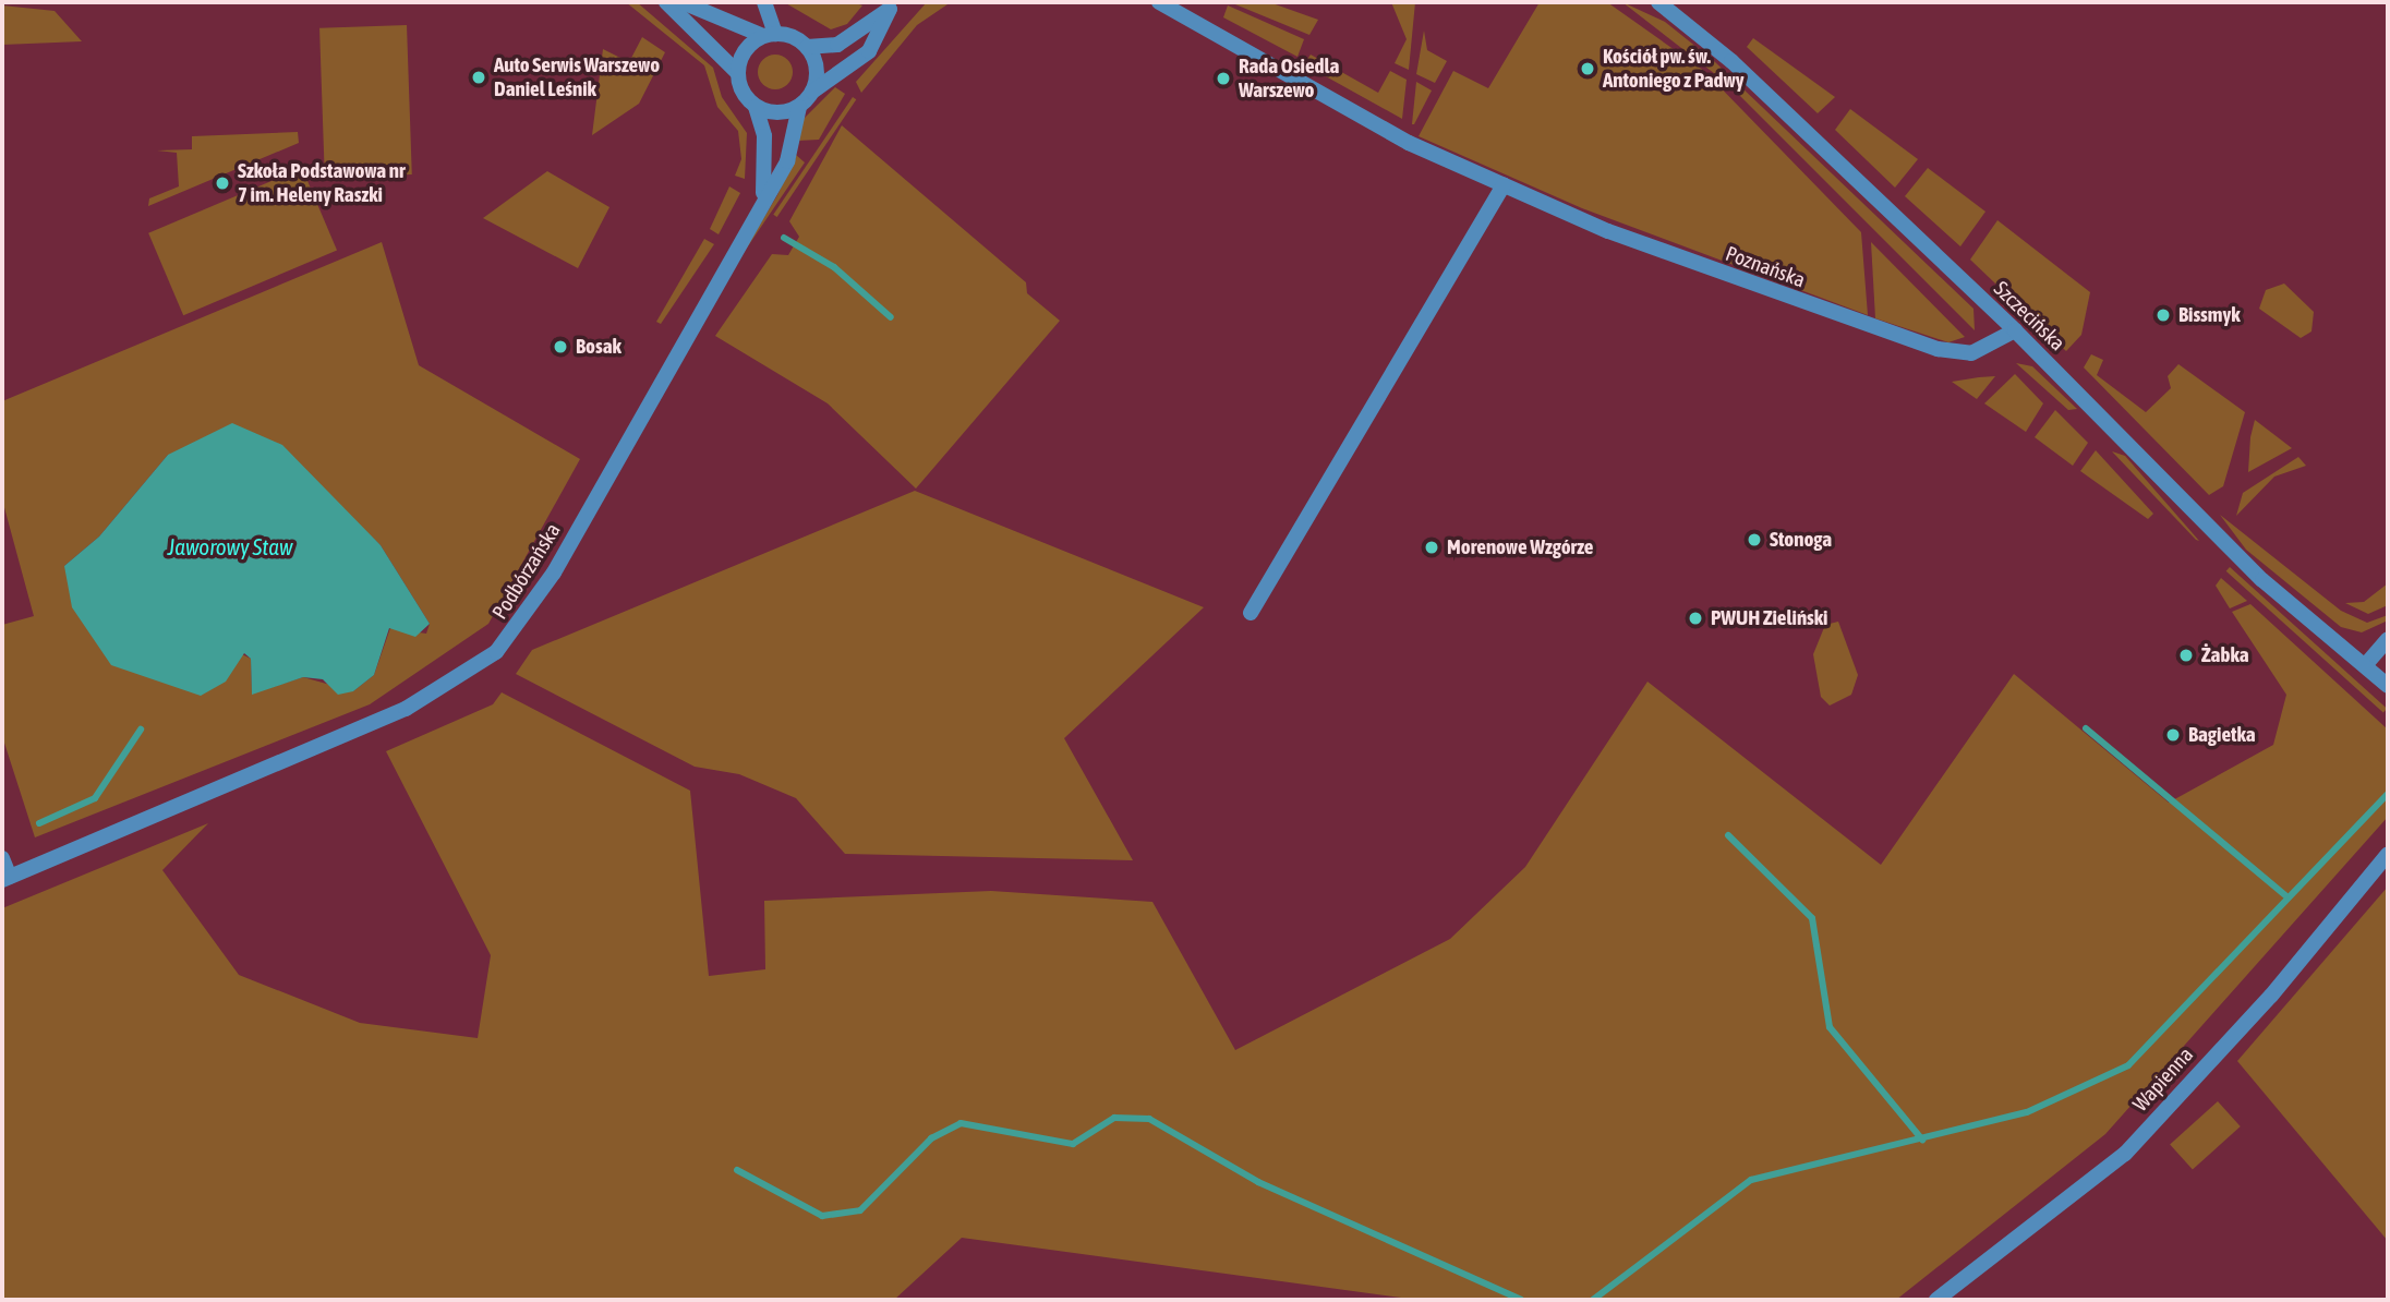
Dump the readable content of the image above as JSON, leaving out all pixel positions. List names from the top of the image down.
{
  "streets": {
    "street": [
      "Poznańska",
      "Szczecińska",
      "Podbórzańska",
      "Wapienna"
    ]
  },
  "crossings": [
    ["Poznańska", "Szczecińska"]
  ],
  "water": ["Jaworowy Staw"],
  "places": [
    "Kościół pw. św. Antoniego z Padwy",
    "Auto Serwis Warszewo Daniel Leśnik",
    "Rada Osiedla Warszewo",
    "Szkoła Podstawowa nr 7 im. Heleny Raszki",
    "Bissmyk",
    "Bosak",
    "Stonoga",
    "Morenowe Wzgórze",
    "PWUH Zieliński",
    "Żabka",
    "Bagietka"
  ]
}
